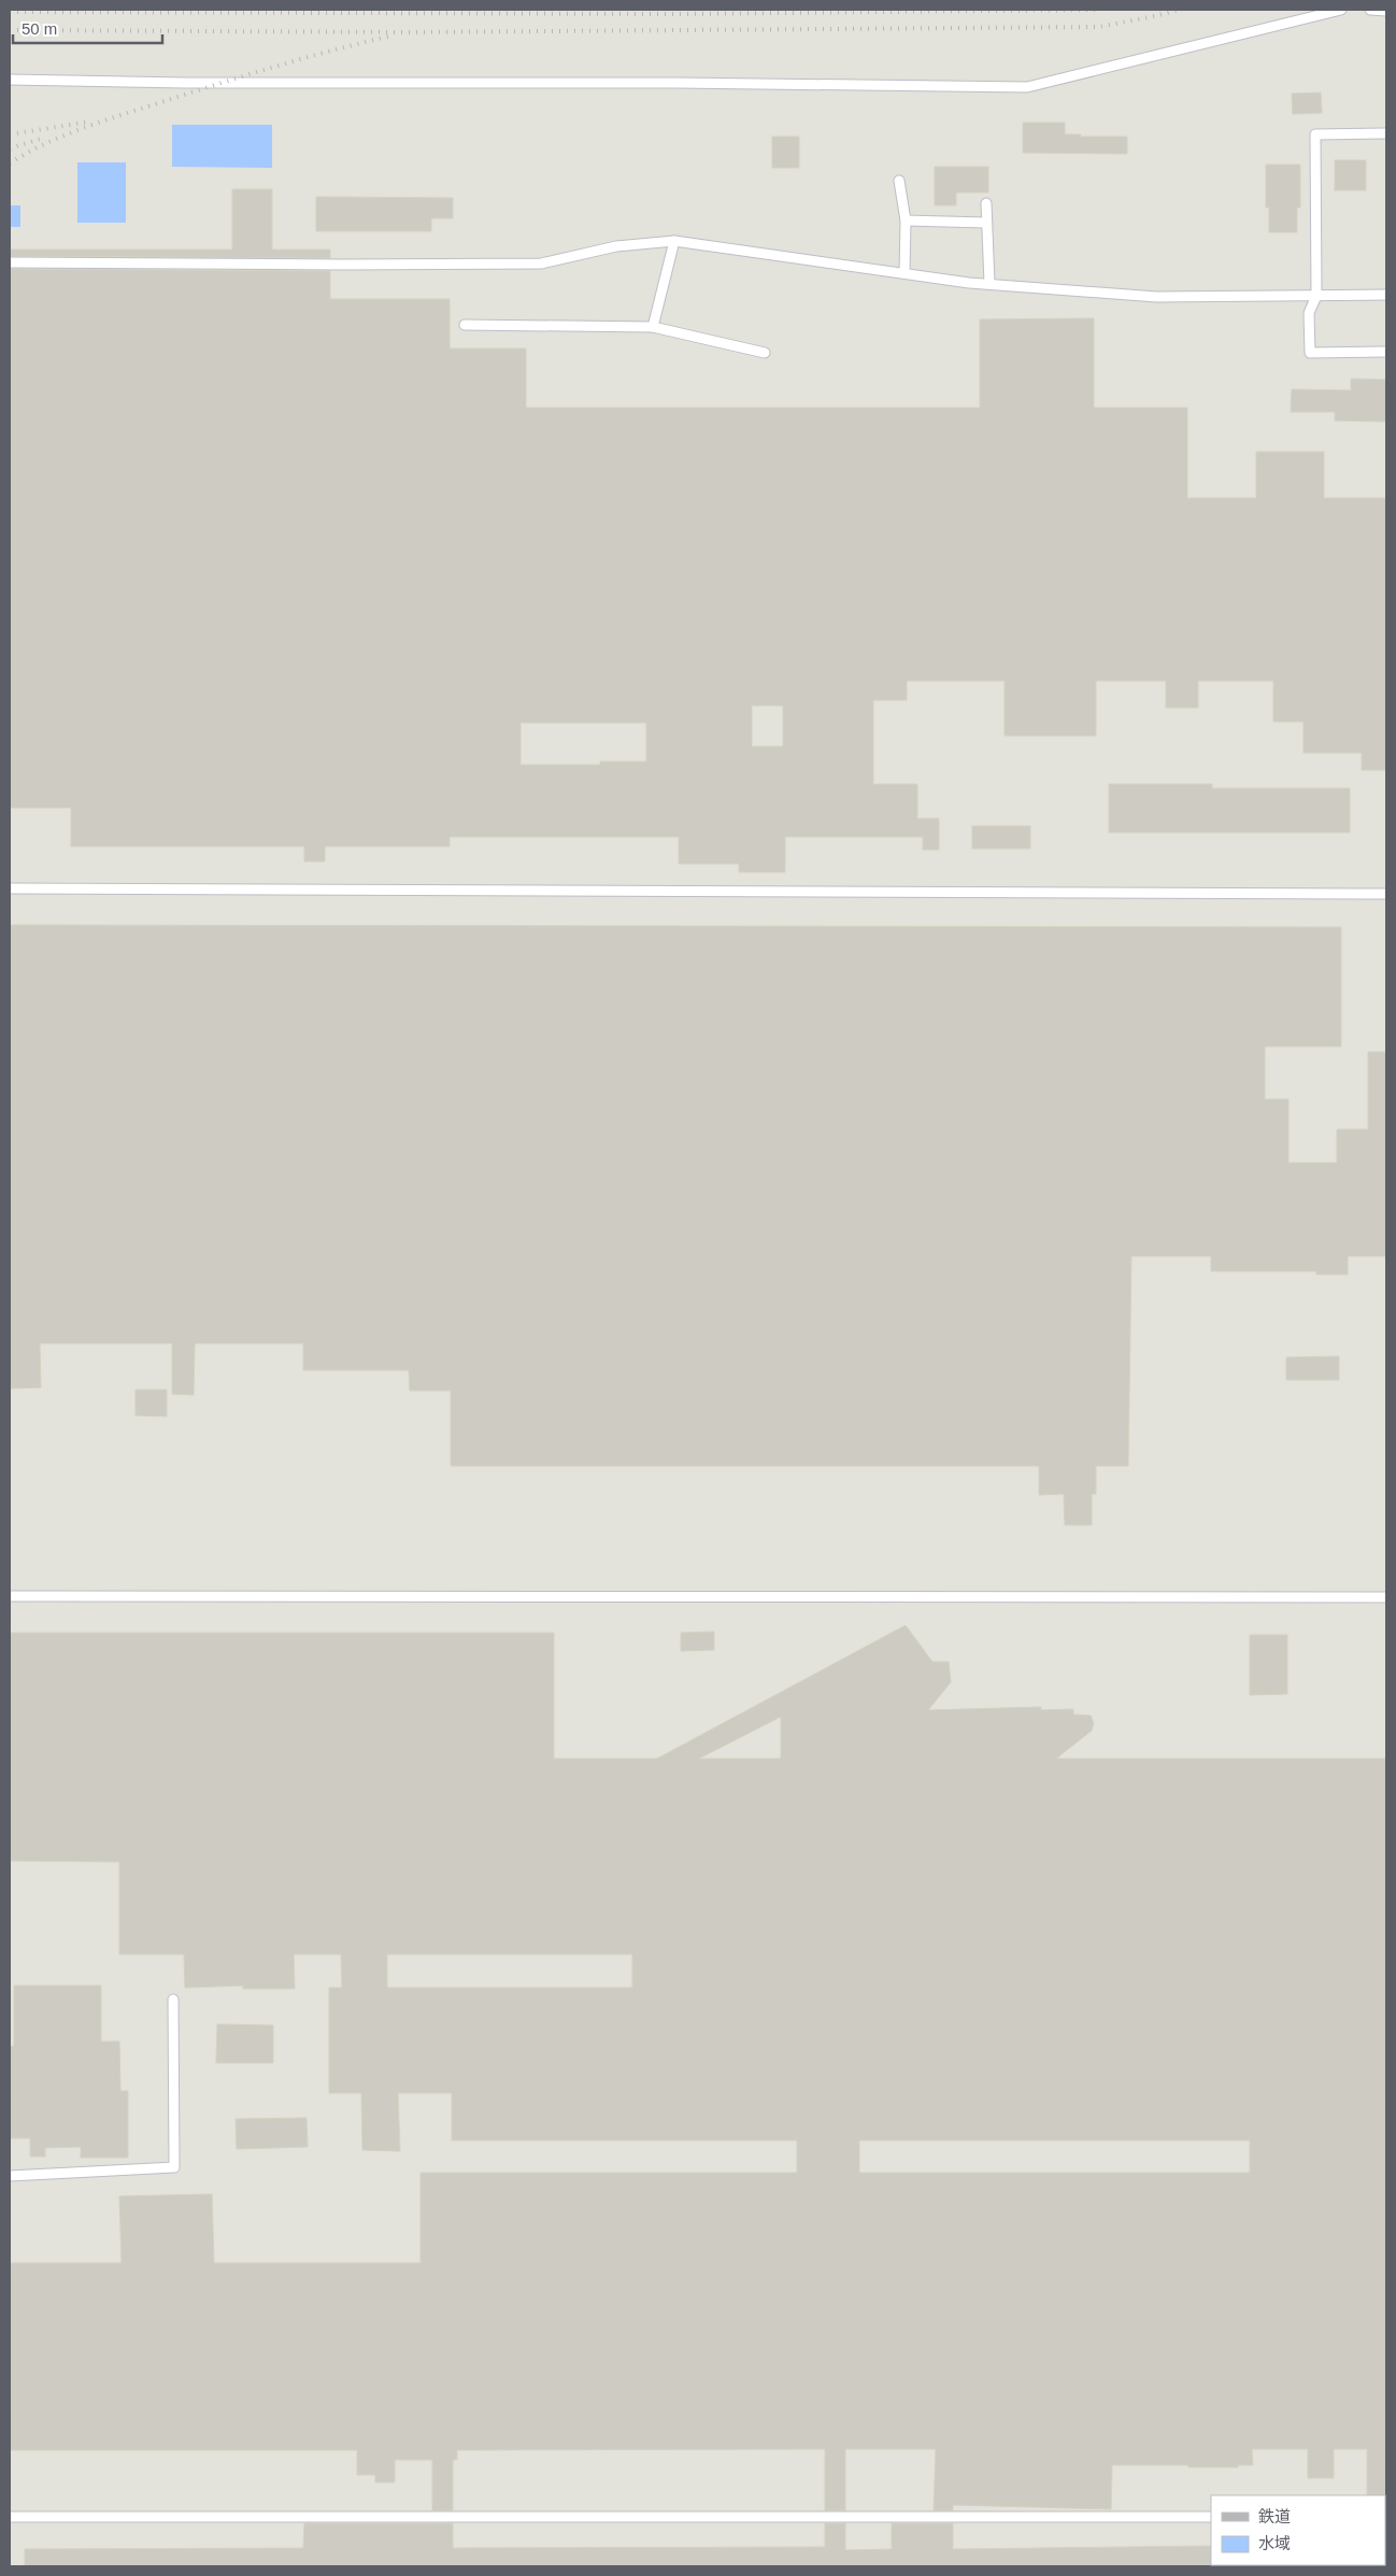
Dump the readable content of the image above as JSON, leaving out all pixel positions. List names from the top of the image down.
{
  "legend": ["鉄道", "水域"],
  "scale_bar": "50 m"
}
